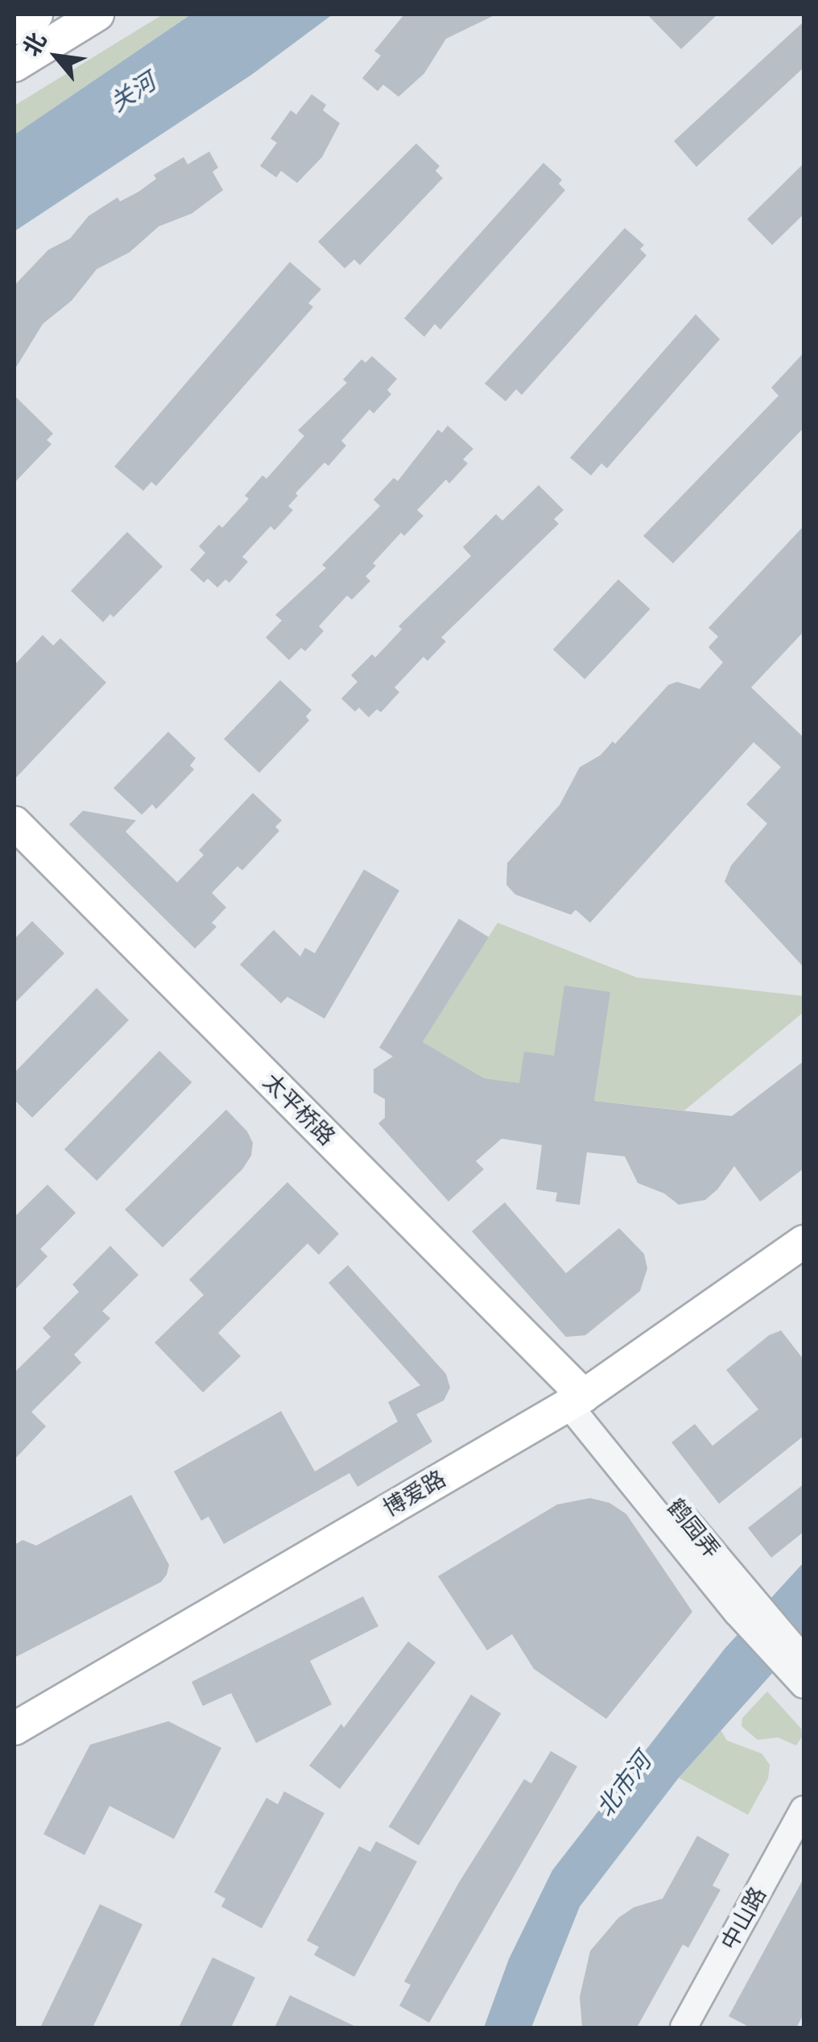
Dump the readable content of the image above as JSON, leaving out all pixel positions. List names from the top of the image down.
{
  "streets": {
    "main road": ["太平桥路", "博爱路"],
    "street": ["鹤园弄", "中山路"]
  },
  "crossings": [
    ["太平桥路", "博爱路"],
    ["太平桥路", "鹤园弄"],
    ["博爱路", "鹤园弄"]
  ],
  "water": ["关河", "北市河"],
  "north": "top left"
}
